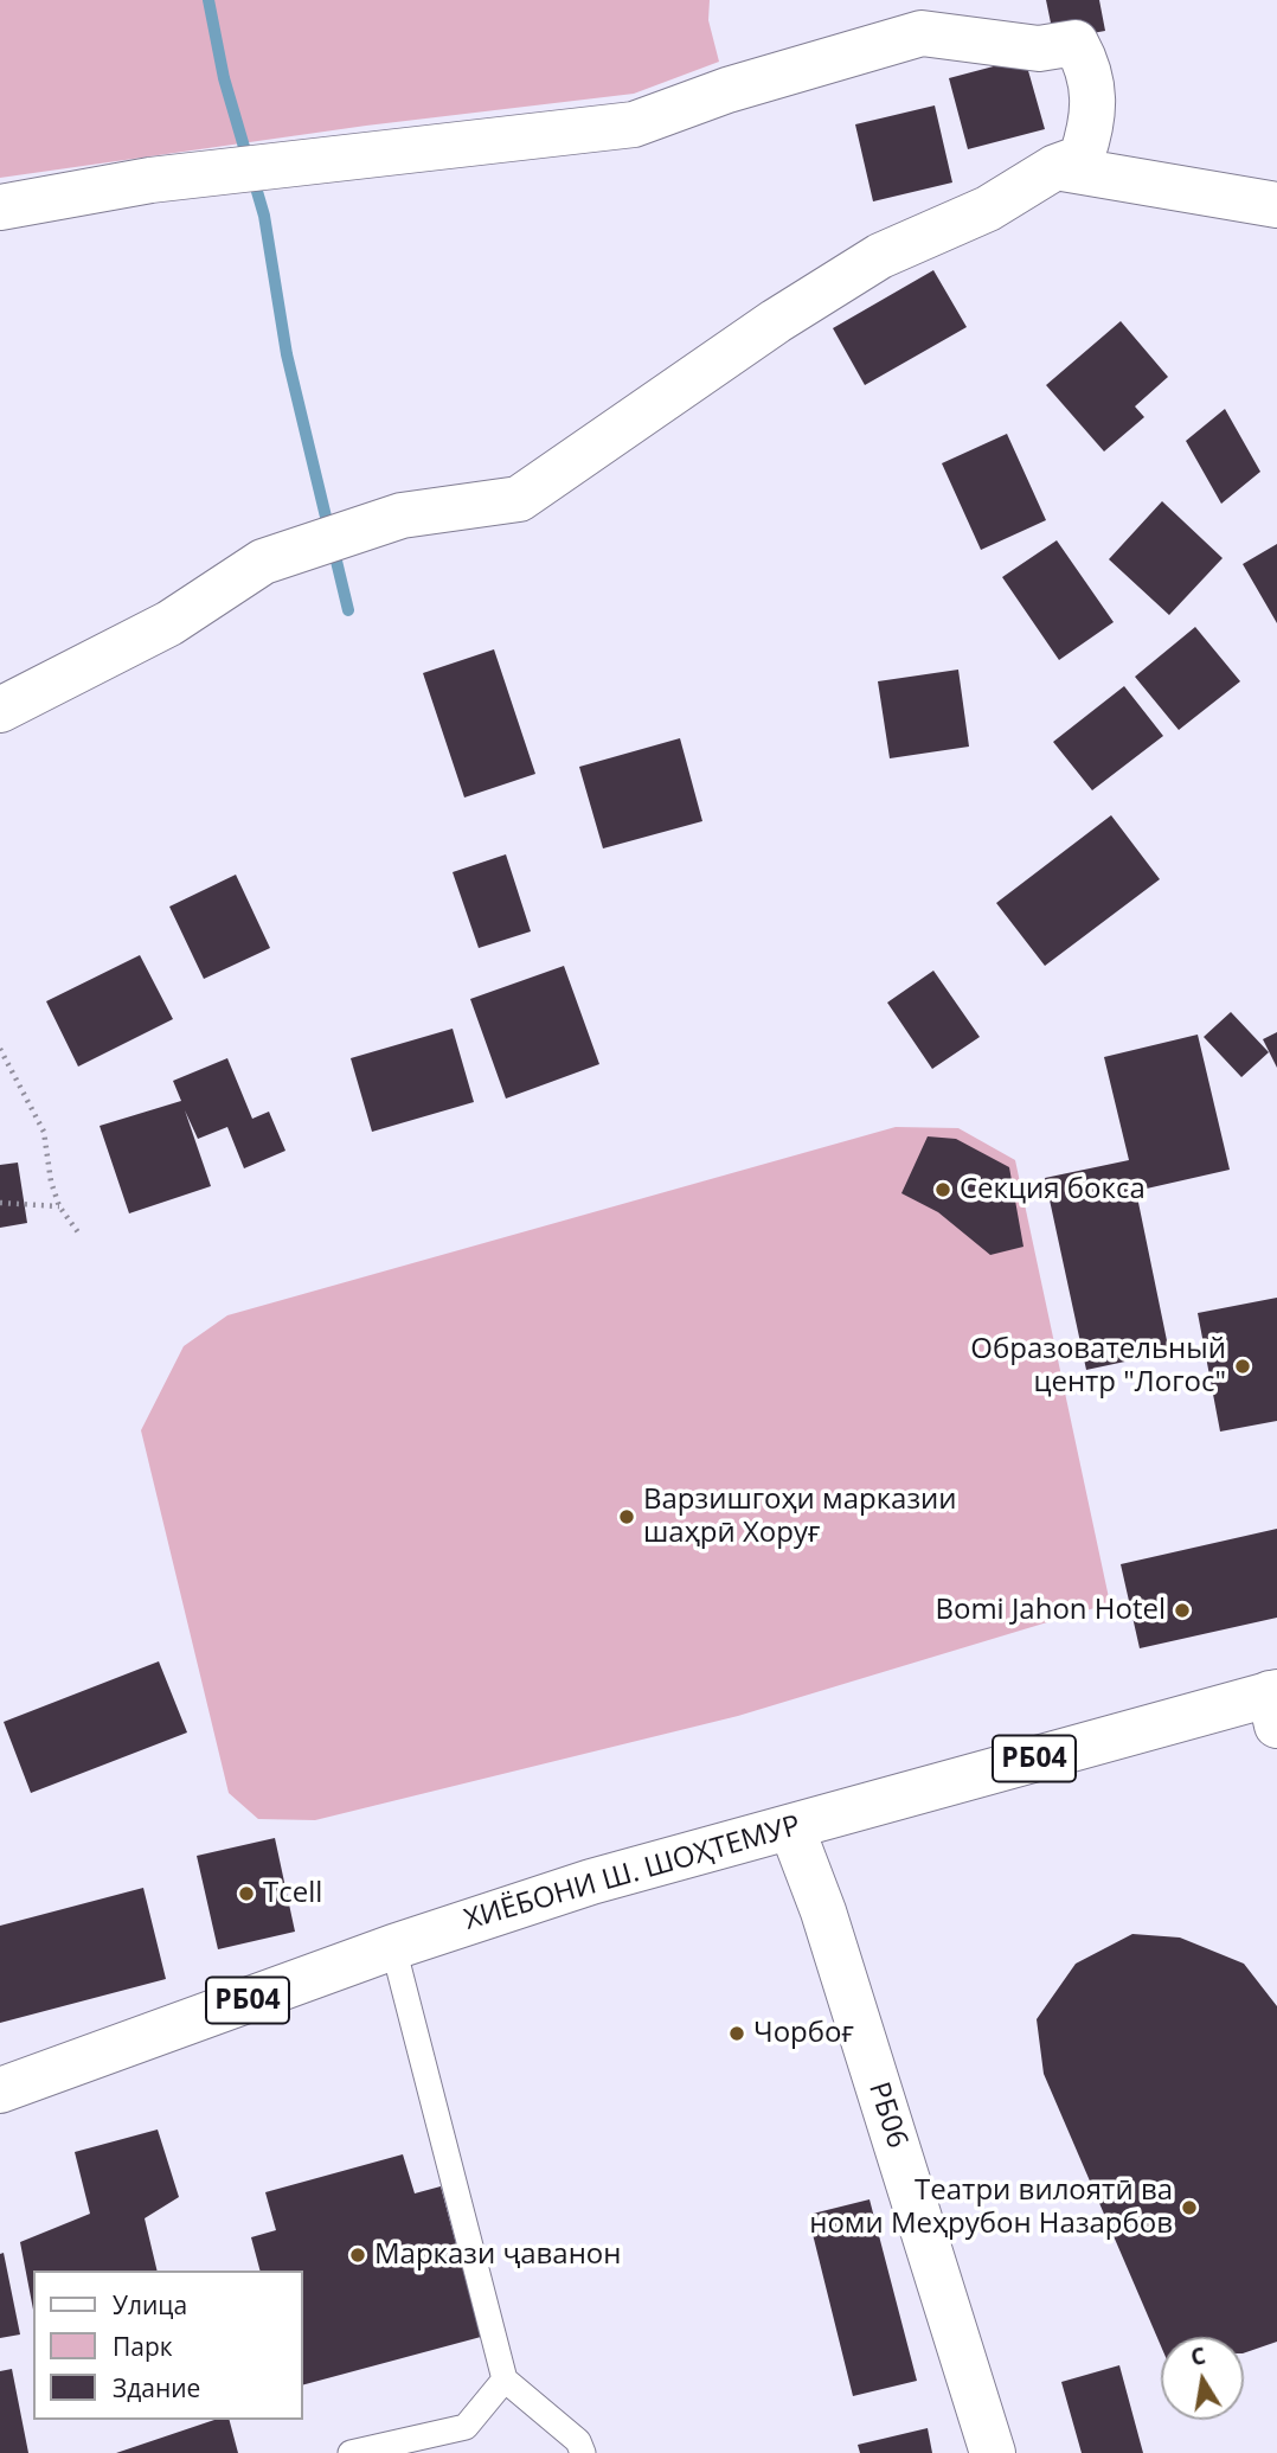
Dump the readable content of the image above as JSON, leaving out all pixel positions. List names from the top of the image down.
{
  "streets": {
    "street": ["РБ04", "ХИЁБОНИ Ш. ШОҲТЕМУР", "РБ06"]
  },
  "crossings": [
    ["ХИЁБОНИ Ш. ШОҲТЕМУР", "РБ06"]
  ],
  "places": [
    "Секция бокса",
    "Образовательный центр \"Логос\"",
    "Варзишгоҳи марказии шаҳрӣ Хоруғ",
    "Bomi Jahon Hotel",
    "Tcell",
    "Чорбоғ",
    "Театри вилоятӣ ва номи Меҳрубон Назарбов",
    "Маркази ҷаванон"
  ],
  "legend": ["Улица", "Парк", "Здание"],
  "north": "top"
}
